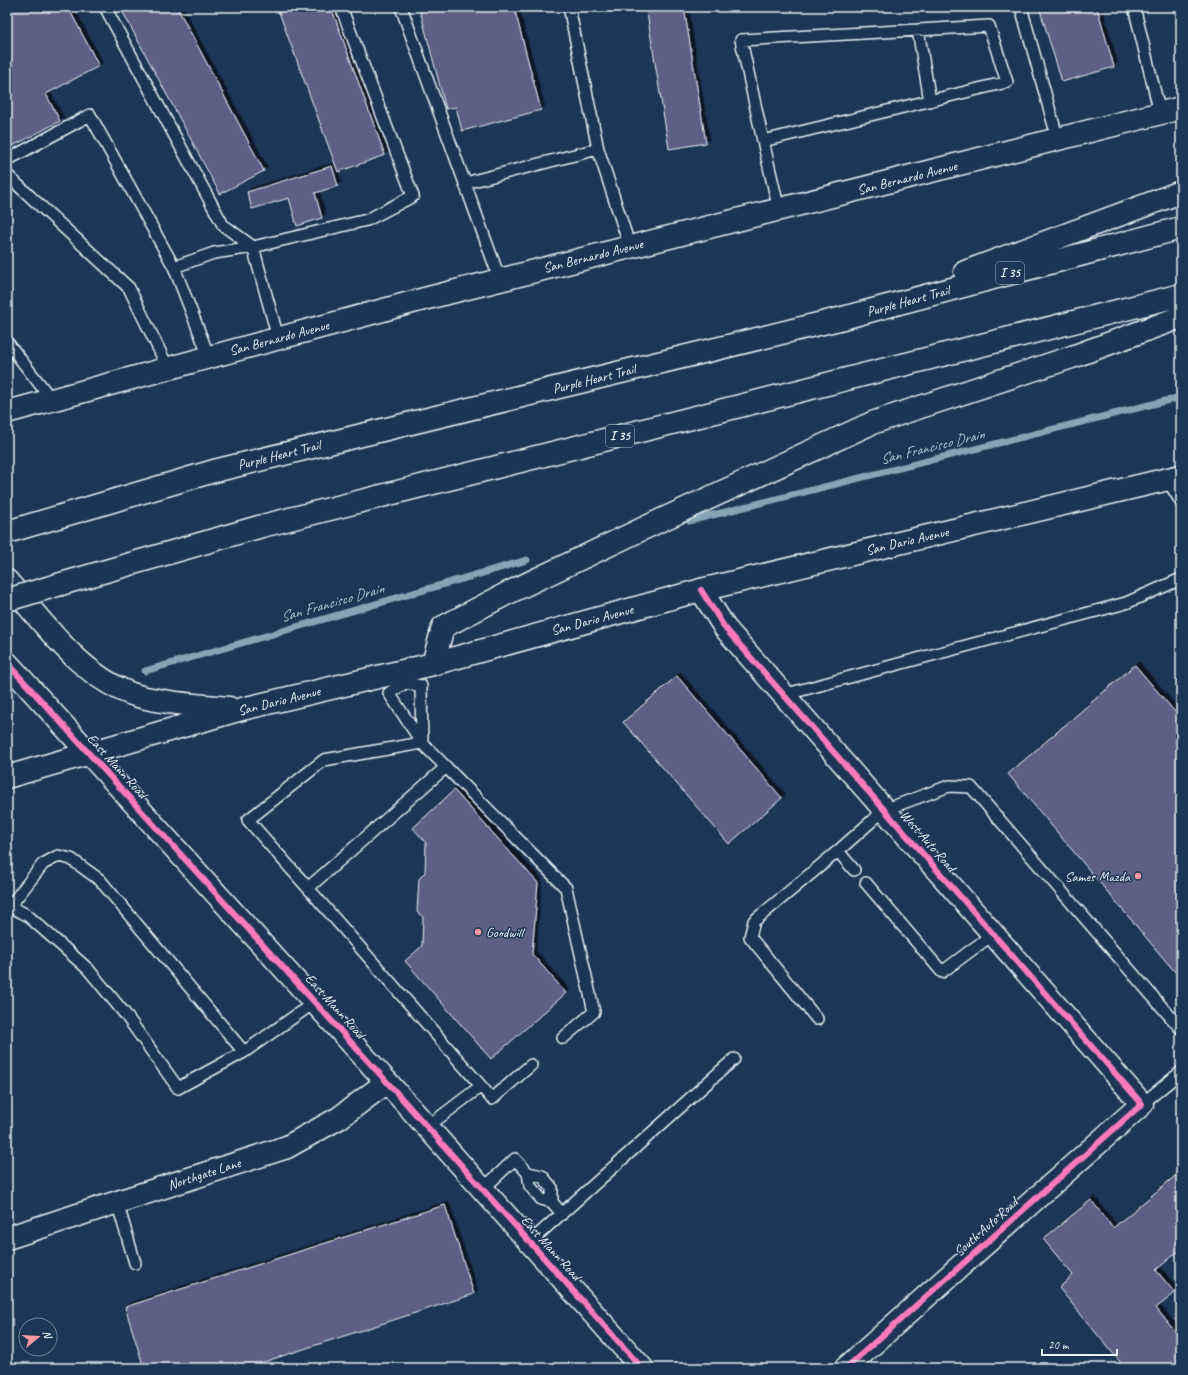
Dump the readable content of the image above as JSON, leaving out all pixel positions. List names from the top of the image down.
{
  "streets": {
    "main road": [
      "San Bernardo Avenue",
      "I 35",
      "Purple Heart Trail",
      "San Dario Avenue",
      "East Mann Road",
      "West Auto Road",
      "Northgate Lane",
      "South Auto Road"
    ]
  },
  "crossings": [
    ["San Dario Avenue", "East Mann Road"],
    ["San Dario Avenue", "West Auto Road"],
    ["East Mann Road", "Northgate Lane"],
    ["West Auto Road", "South Auto Road"]
  ],
  "water": ["San Francisco Drain"],
  "places": ["Sames Mazda", "Goodwill"],
  "scale_bar": "20 m",
  "north": "right"
}
